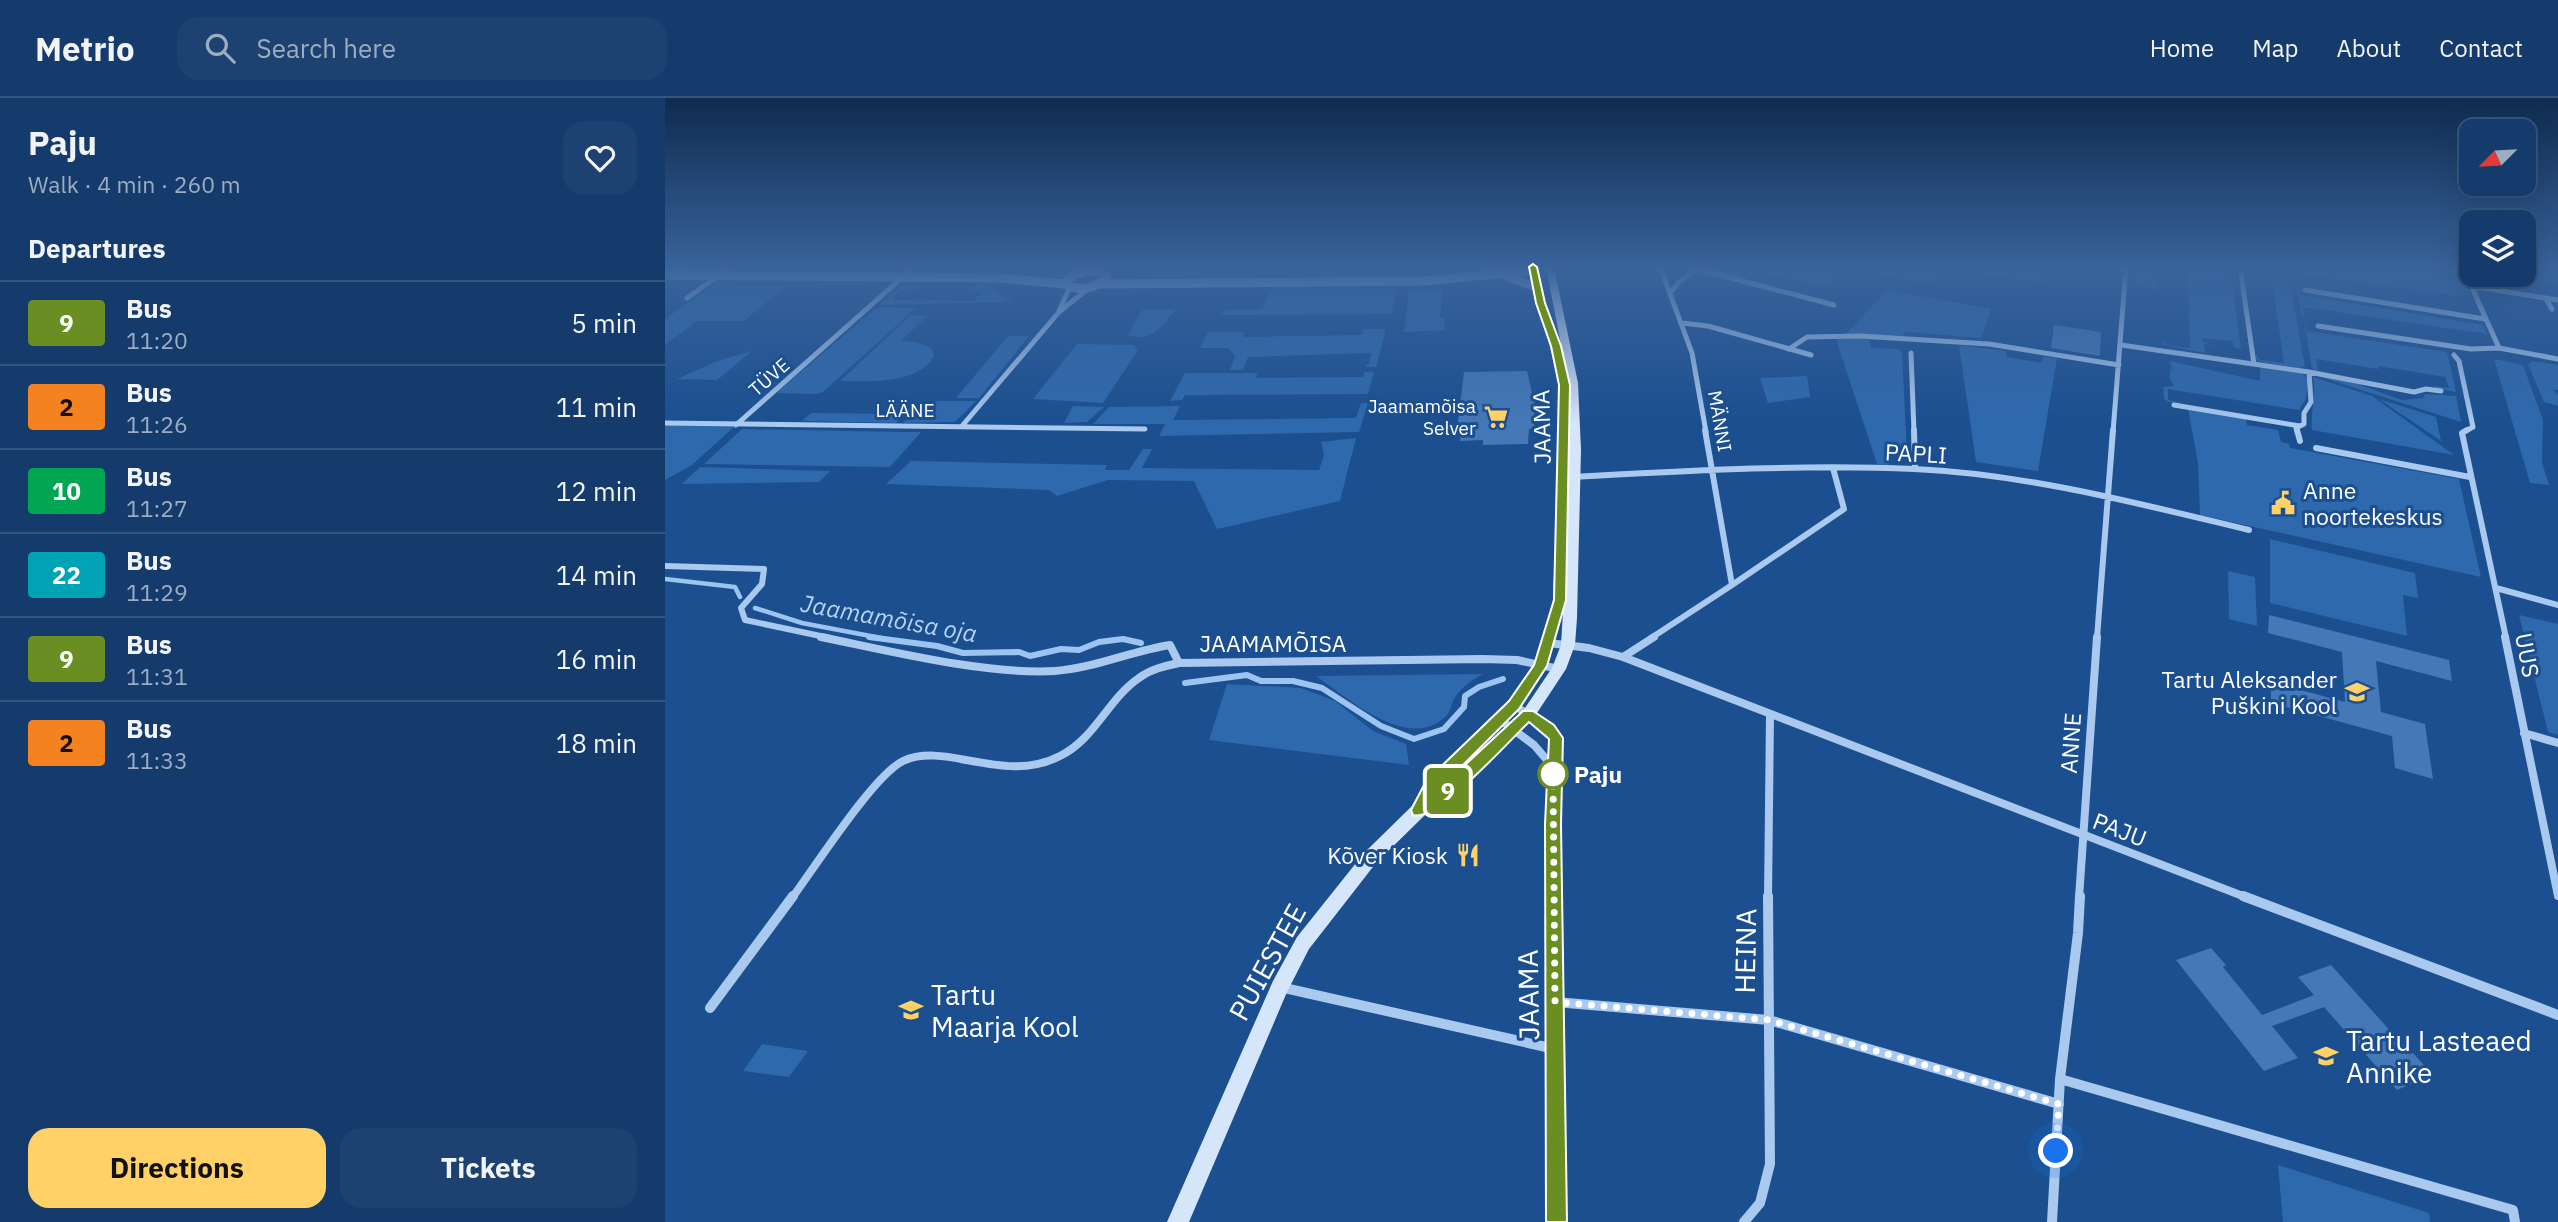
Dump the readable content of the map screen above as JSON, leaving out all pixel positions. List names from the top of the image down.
{
  "streets": {
    "main road": ["JAAMA", "PUIESTEE"],
    "street": [
      "TÜVE",
      "LÄÄNE",
      "MÄNNI",
      "PAPLI",
      "JAAMAMÕISA",
      "UUS",
      "ANNE",
      "PAJU",
      "HEINA"
    ]
  },
  "crossings": [
    ["TÜVE", "LÄÄNE"],
    ["MÄNNI", "PAPLI"],
    ["JAAMA", "PAPLI"],
    ["JAAMA", "JAAMAMÕISA"],
    ["JAAMA", "PAJU"],
    ["JAAMA", "PUIESTEE"],
    ["PAPLI", "ANNE"],
    ["ANNE", "PAJU"],
    ["PAJU", "HEINA"]
  ],
  "water": ["Jaamamõisa oja"],
  "places": {
    "supermarket": ["Jaamamõisa Selver"],
    "public building": ["Anne noortekeskus"],
    "school or university": ["Tartu Aleksander Puškini Kool", "Tartu Maarja Kool", "Tartu Lasteaed Annike"],
    "other": ["Paju"],
    "restaurant": ["Kõver Kiosk"]
  },
  "lines": ["bus line 9"],
  "north": "bottom left",
  "page": {
    "header": "Metrio",
    "search": "Search here",
    "nav": [
      "Home",
      "Map",
      "About",
      "Contact"
    ],
    "heading": [
      ["Paju", "Walk · 4 min · 260 m"],
      "Departures"
    ],
    "on_map": "9",
    "list": [
      {
        "mark": "9",
        "name": "Bus",
        "note": "11:20",
        "value": "5 min"
      },
      {
        "mark": "2",
        "name": "Bus",
        "note": "11:26",
        "value": "11 min"
      },
      {
        "mark": "10",
        "name": "Bus",
        "note": "11:27",
        "value": "12 min"
      },
      {
        "mark": "22",
        "name": "Bus",
        "note": "11:29",
        "value": "14 min"
      },
      {
        "mark": "9",
        "name": "Bus",
        "note": "11:31",
        "value": "16 min"
      },
      {
        "mark": "2",
        "name": "Bus",
        "note": "11:33",
        "value": "18 min"
      }
    ],
    "buttons": ["Directions", "Tickets"]
  }
}
